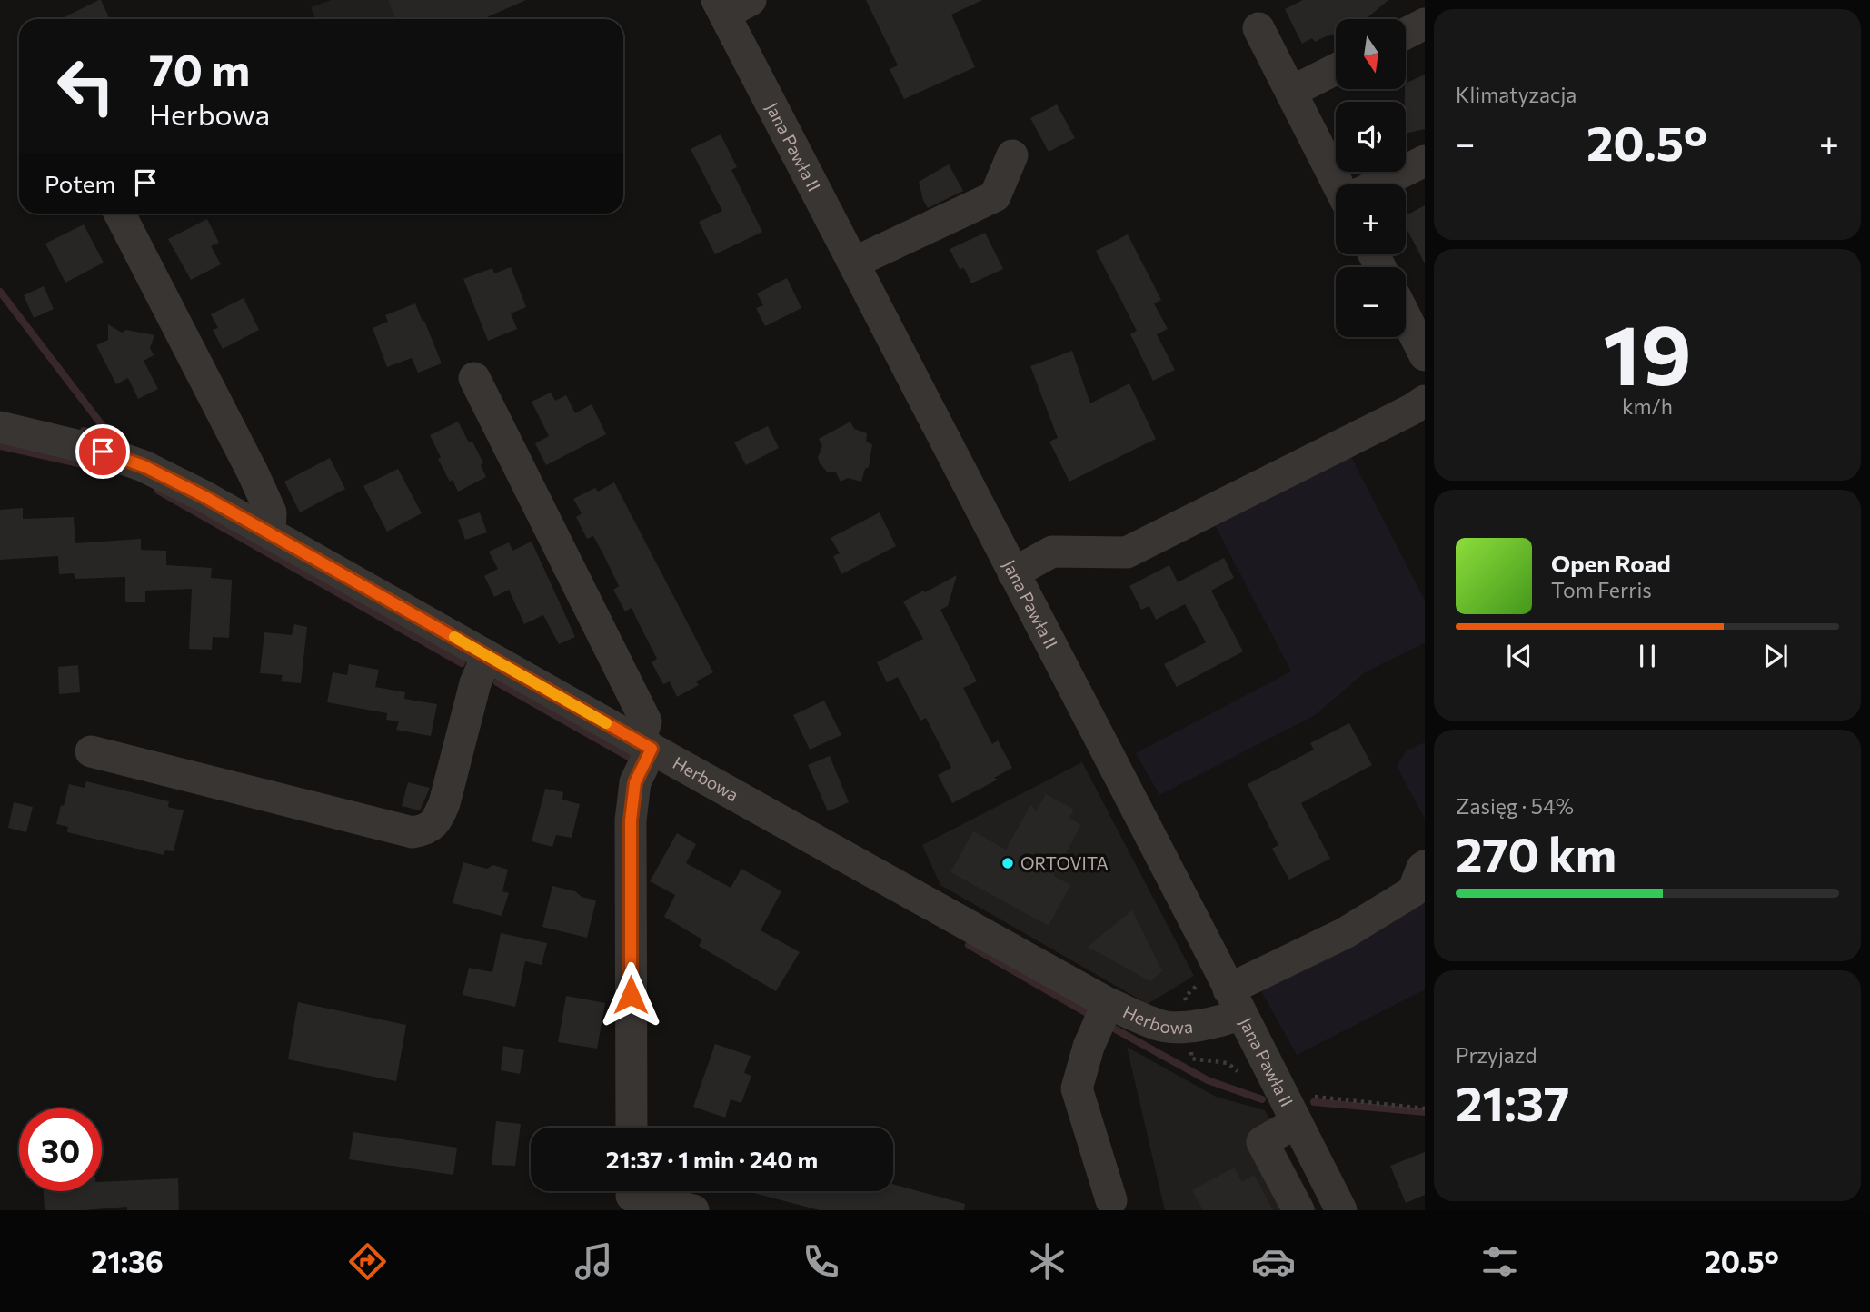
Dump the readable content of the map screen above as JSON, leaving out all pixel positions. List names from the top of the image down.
{
  "streets": {
    "street": ["Jana Pawła II", "Herbowa"]
  },
  "crossings": [
    ["Jana Pawła II", "Herbowa"]
  ],
  "places": ["ORTOVITA"],
  "north": "bottom",
  "page": {
    "tile": [
      "Klimatyzacja",
      ["19", "km/h"],
      ["Zasięg · 54%", "270 km"],
      ["Przyjazd", "21:37"]
    ],
    "map_buttons": ["+", "−"],
    "turn": ["70 m", "Herbowa"],
    "heat": ["−", "20.5°", "+"],
    "then": "Potem",
    "song": ["Open Road", "Tom Ferris"],
    "limit": "30",
    "trip": "21:37 · 1 min · 240 m",
    "tabs": ["21:36", "20.5°"]
  }
}
